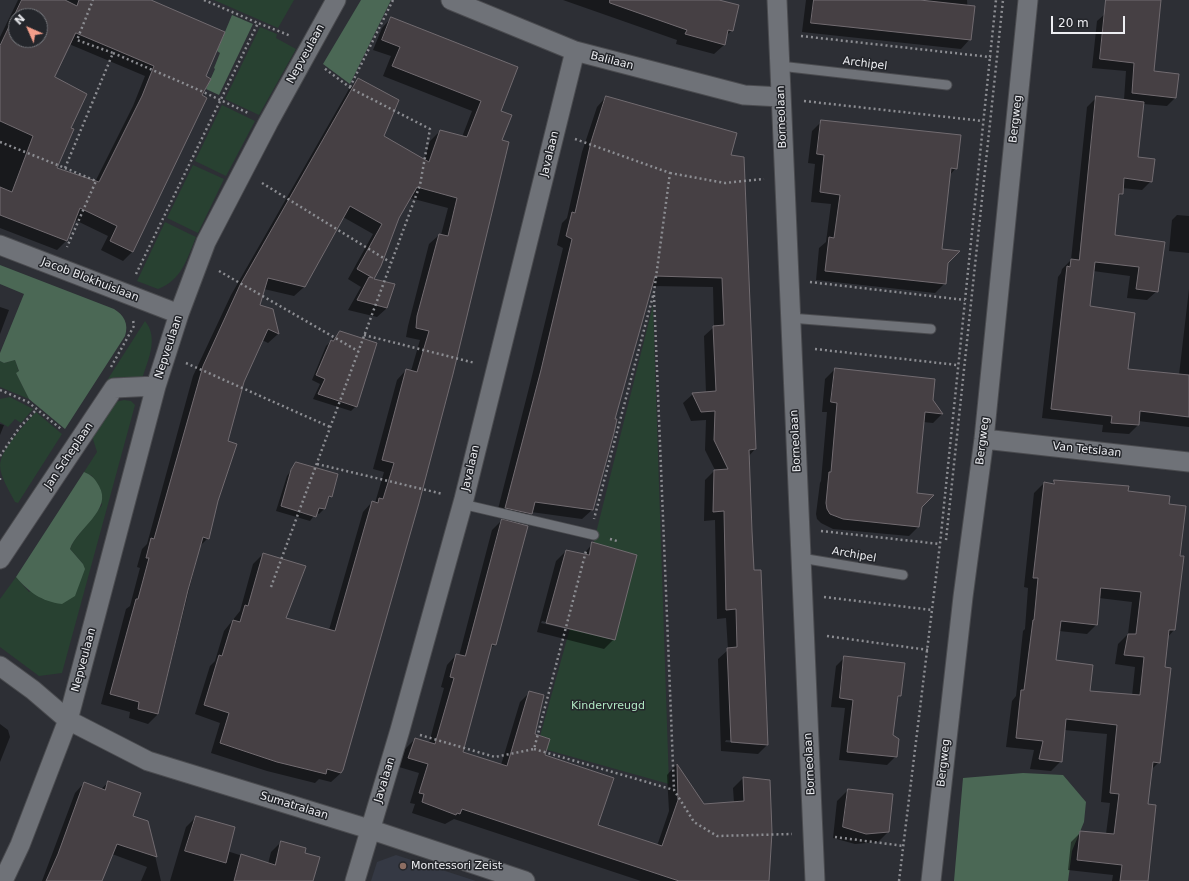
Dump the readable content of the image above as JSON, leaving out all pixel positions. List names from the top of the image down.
{
  "streets": {
    "street": [
      "Nepveulaan",
      "Balilaan",
      "Borneolaan",
      "Bergweg",
      "Javalaan",
      "Jacob Blokhuislaan",
      "Van Tetslaan",
      "Jan Scheplaan",
      "Sumatralaan"
    ],
    "lane": ["Archipel"]
  },
  "crossings": [
    ["Nepveulaan", "Jacob Blokhuislaan"],
    ["Nepveulaan", "Sumatralaan"],
    ["Balilaan", "Borneolaan"],
    ["Balilaan", "Javalaan"],
    ["Archipel", "Borneolaan"],
    ["Bergweg", "Van Tetslaan"],
    ["Javalaan", "Sumatralaan"]
  ],
  "parks": ["Kindervreugd"],
  "places": ["Montessori Zeist"],
  "scale_bar": "20 m",
  "north": "top left"
}
